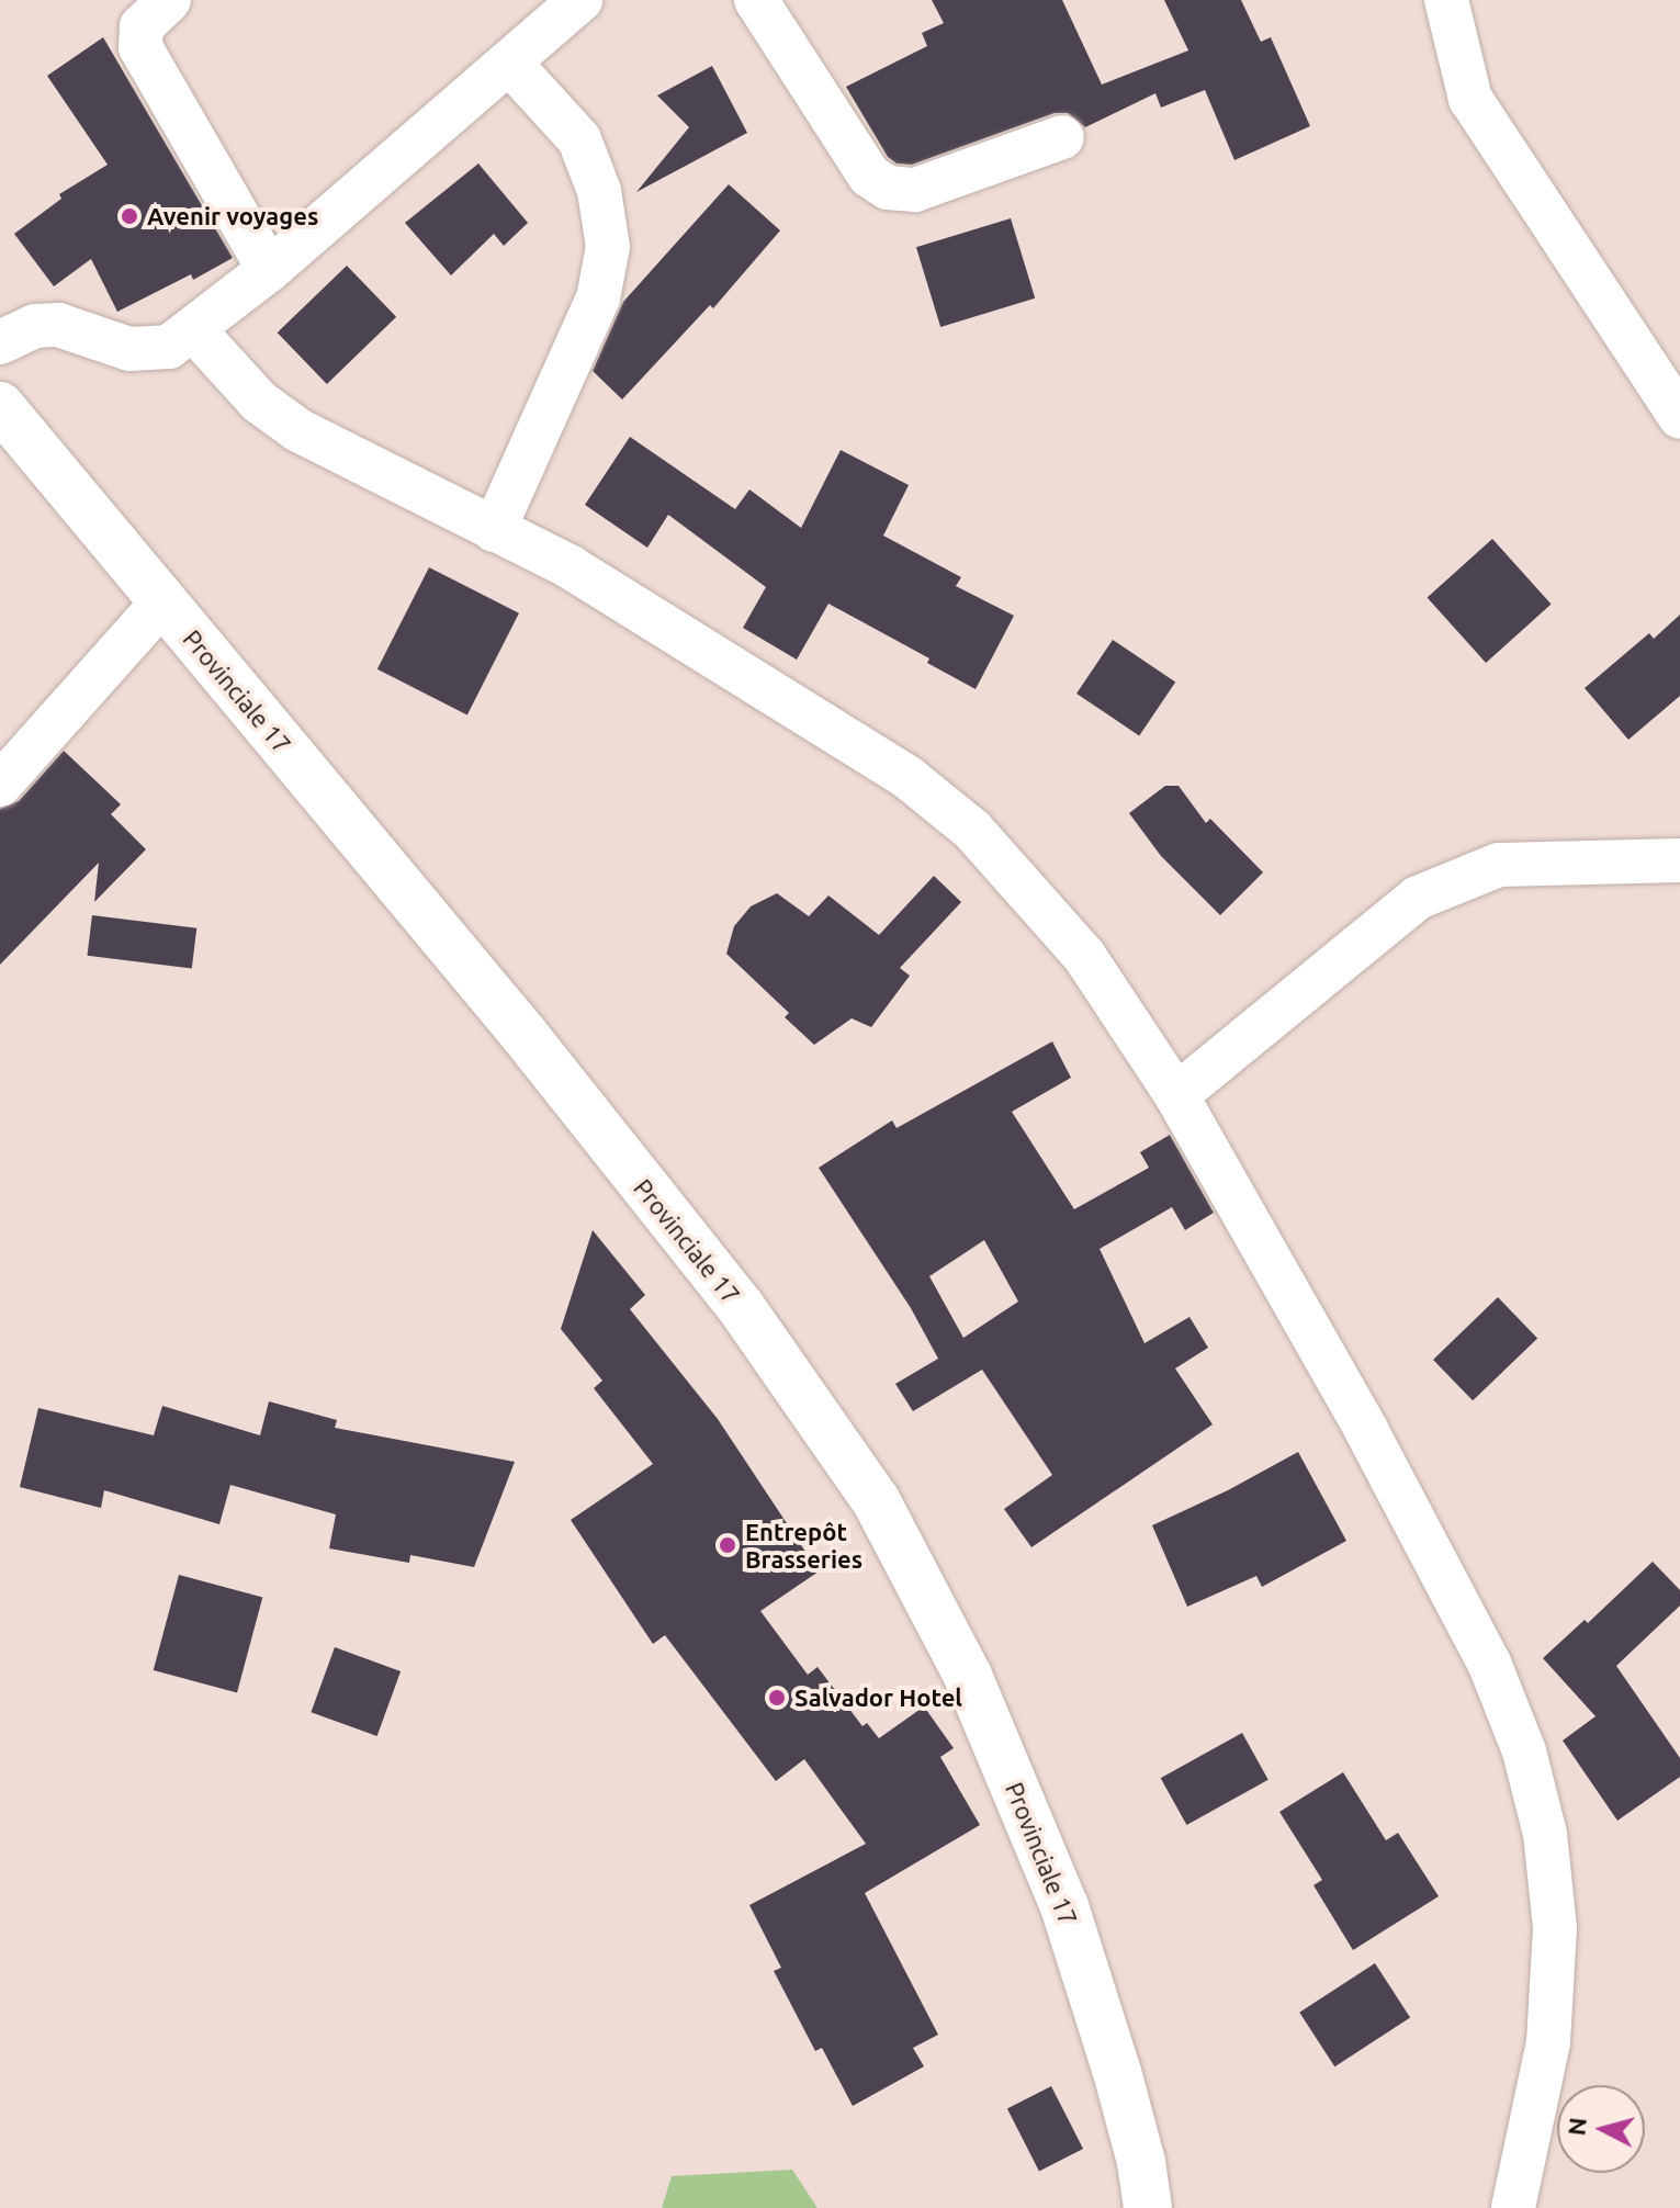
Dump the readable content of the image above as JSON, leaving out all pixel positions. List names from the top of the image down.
{
  "streets": {
    "main road": ["Provinciale 17"]
  },
  "places": ["Avenir voyages", "Entrepôt Brasseries", "Salvador Hotel"],
  "north": "left"
}
